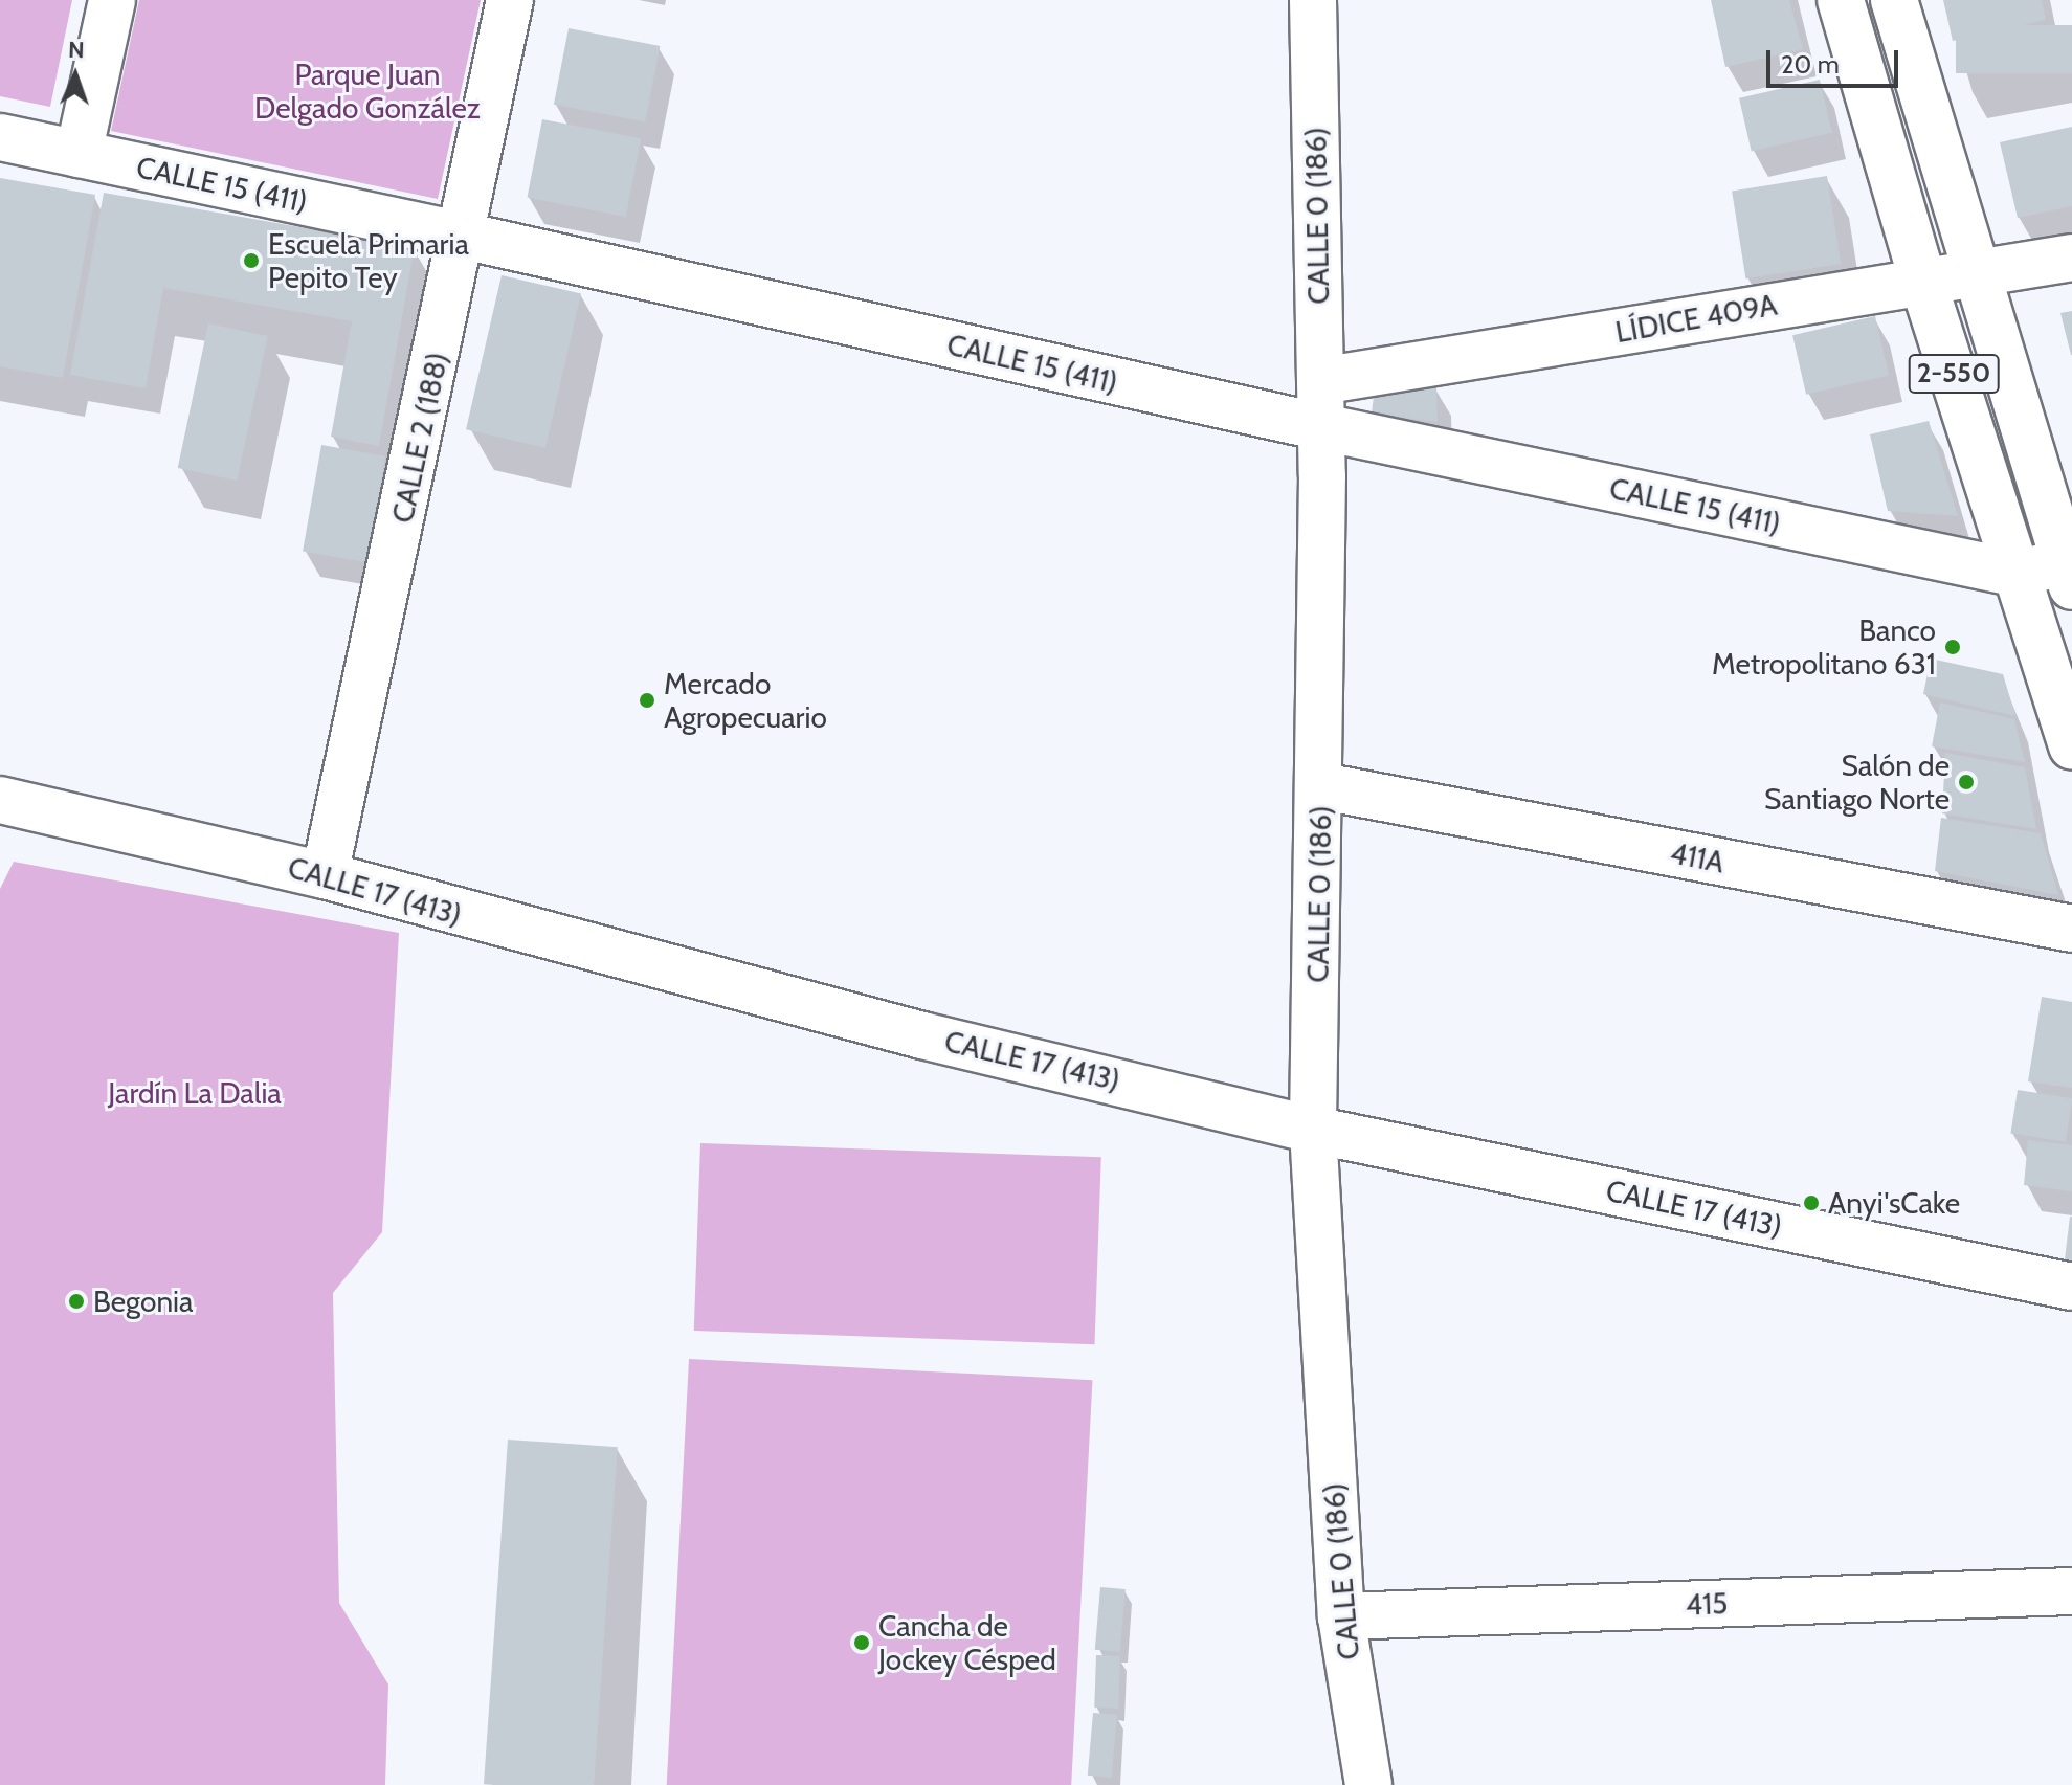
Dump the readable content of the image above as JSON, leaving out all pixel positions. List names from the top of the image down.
{
  "streets": {
    "street": [
      "CALLE 15 (411)",
      "CALLE 0 (186)",
      "LÍDICE 409A",
      "2-550",
      "CALLE 2 (188)",
      "411A",
      "CALLE 17 (413)",
      "415"
    ]
  },
  "crossings": [
    ["CALLE 15 (411)", "CALLE 0 (186)"],
    ["CALLE 15 (411)", "2-550"],
    ["CALLE 15 (411)", "CALLE 2 (188)"],
    ["CALLE 0 (186)", "LÍDICE 409A"],
    ["CALLE 0 (186)", "411A"],
    ["CALLE 0 (186)", "CALLE 17 (413)"],
    ["CALLE 0 (186)", "415"],
    ["LÍDICE 409A", "2-550"],
    ["CALLE 2 (188)", "CALLE 17 (413)"]
  ],
  "parks": ["Parque Juan Delgado González", "Jardín La Dalia"],
  "places": [
    "Escuela Primaria Pepito Tey",
    "Banco Metropolitano 631",
    "Mercado Agropecuario",
    "Salón de Santiago Norte",
    "Anyi'sCake",
    "Begonia",
    "Cancha de Jockey Césped"
  ],
  "scale_bar": "20 m",
  "north": "top"
}
